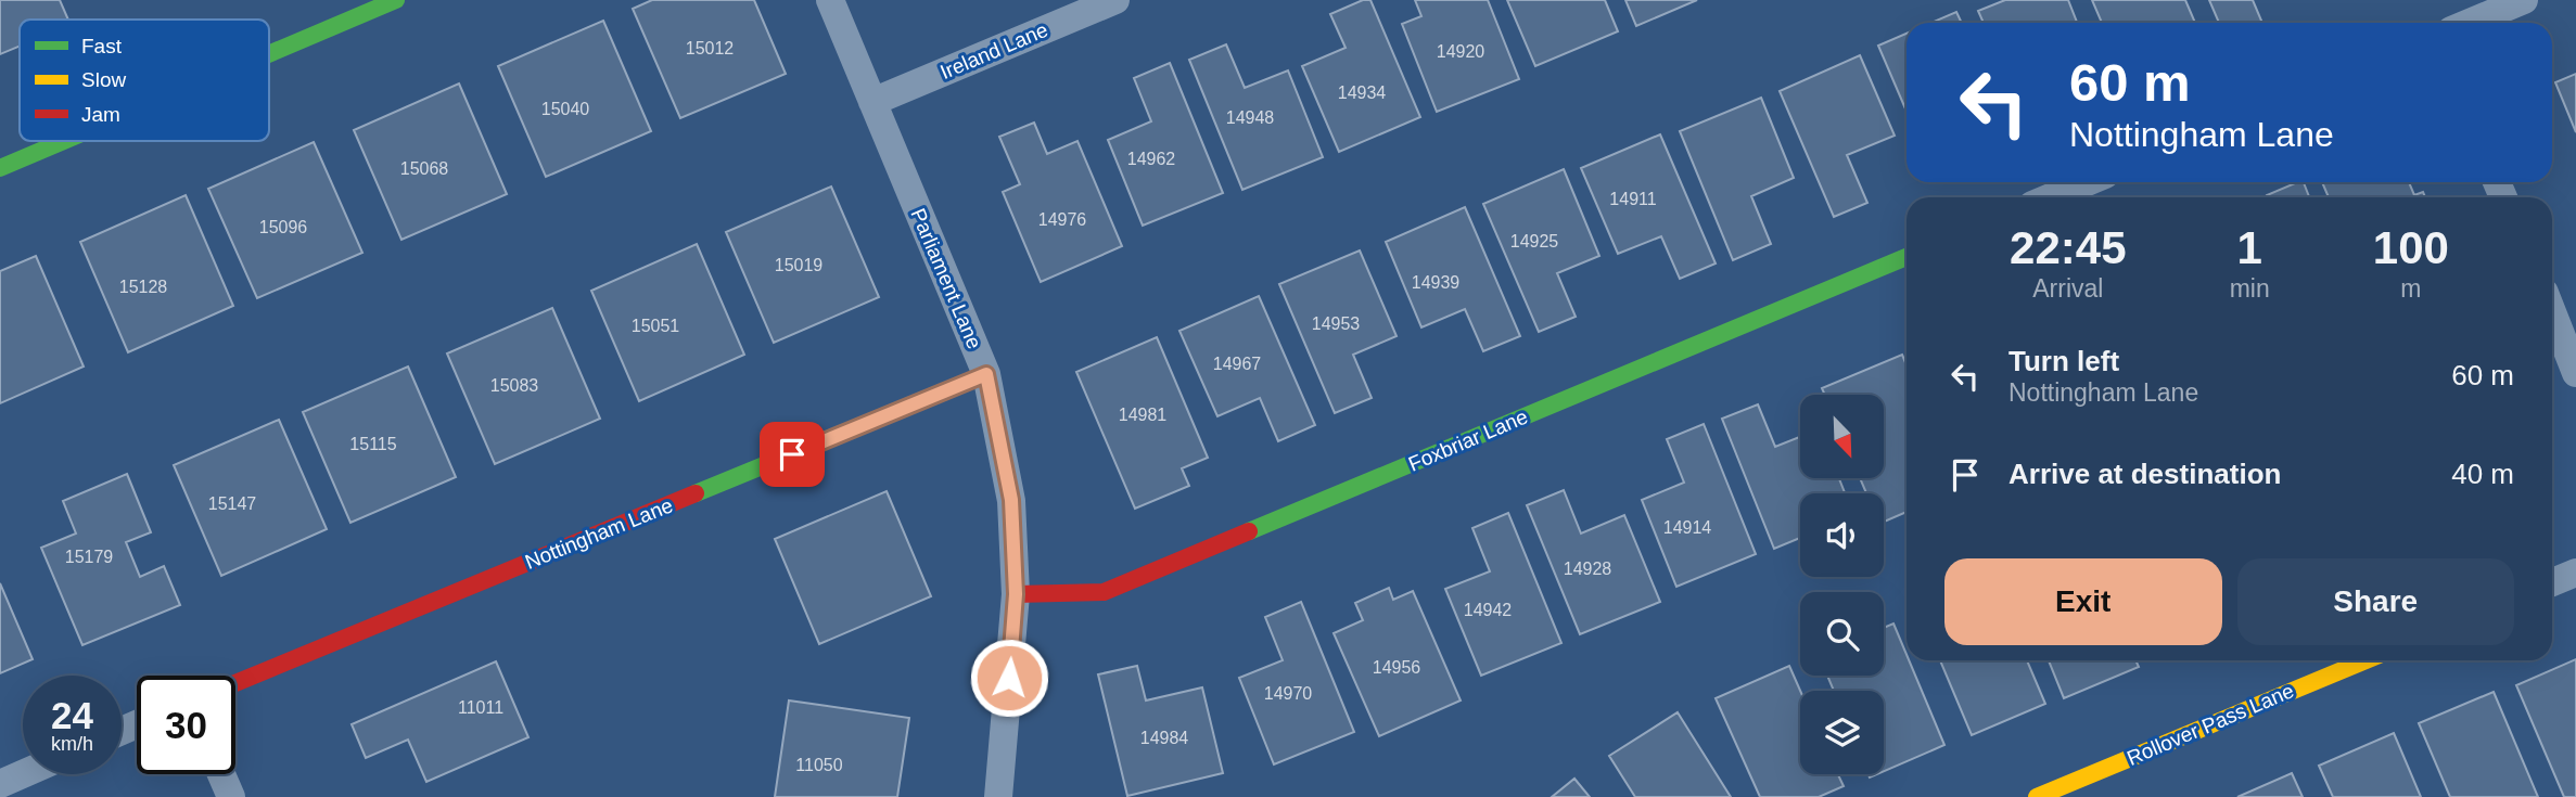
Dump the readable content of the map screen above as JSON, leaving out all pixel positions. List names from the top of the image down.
{
  "streets": {
    "street": [
      "Ireland Lane",
      "Parliament Lane",
      "Foxbriar Lane",
      "Nottingham Lane",
      "Rollover Pass Lane"
    ]
  },
  "crossings": [
    ["Ireland Lane", "Parliament Lane"],
    ["Parliament Lane", "Foxbriar Lane"],
    ["Parliament Lane", "Nottingham Lane"]
  ],
  "house_numbers": [
    "15012",
    "14920",
    "14934",
    "15040",
    "14948",
    "14962",
    "15068",
    "14911",
    "14976",
    "15096",
    "14925",
    "15019",
    "14939",
    "15128",
    "14953",
    "15051",
    "14967",
    "15083",
    "14981",
    "15115",
    "15147",
    "14914",
    "15179",
    "14928",
    "14942",
    "14956",
    "14970",
    "11011",
    "14984",
    "11050"
  ],
  "legend": ["Fast", "Slow", "Jam"],
  "north": "bottom right",
  "page": {
    "turn": ["60 m", "Nottingham Lane"],
    "eta": [
      "22:45",
      "Arrival",
      "1",
      "min",
      "100",
      "m"
    ],
    "list": [
      {
        "name": "Turn left",
        "note": "Nottingham Lane",
        "value": "60 m"
      },
      {
        "name": "Arrive at destination",
        "value": "40 m"
      }
    ],
    "buttons": ["Exit", "Share"],
    "speed": "24 km/h",
    "limit": "30"
  }
}
